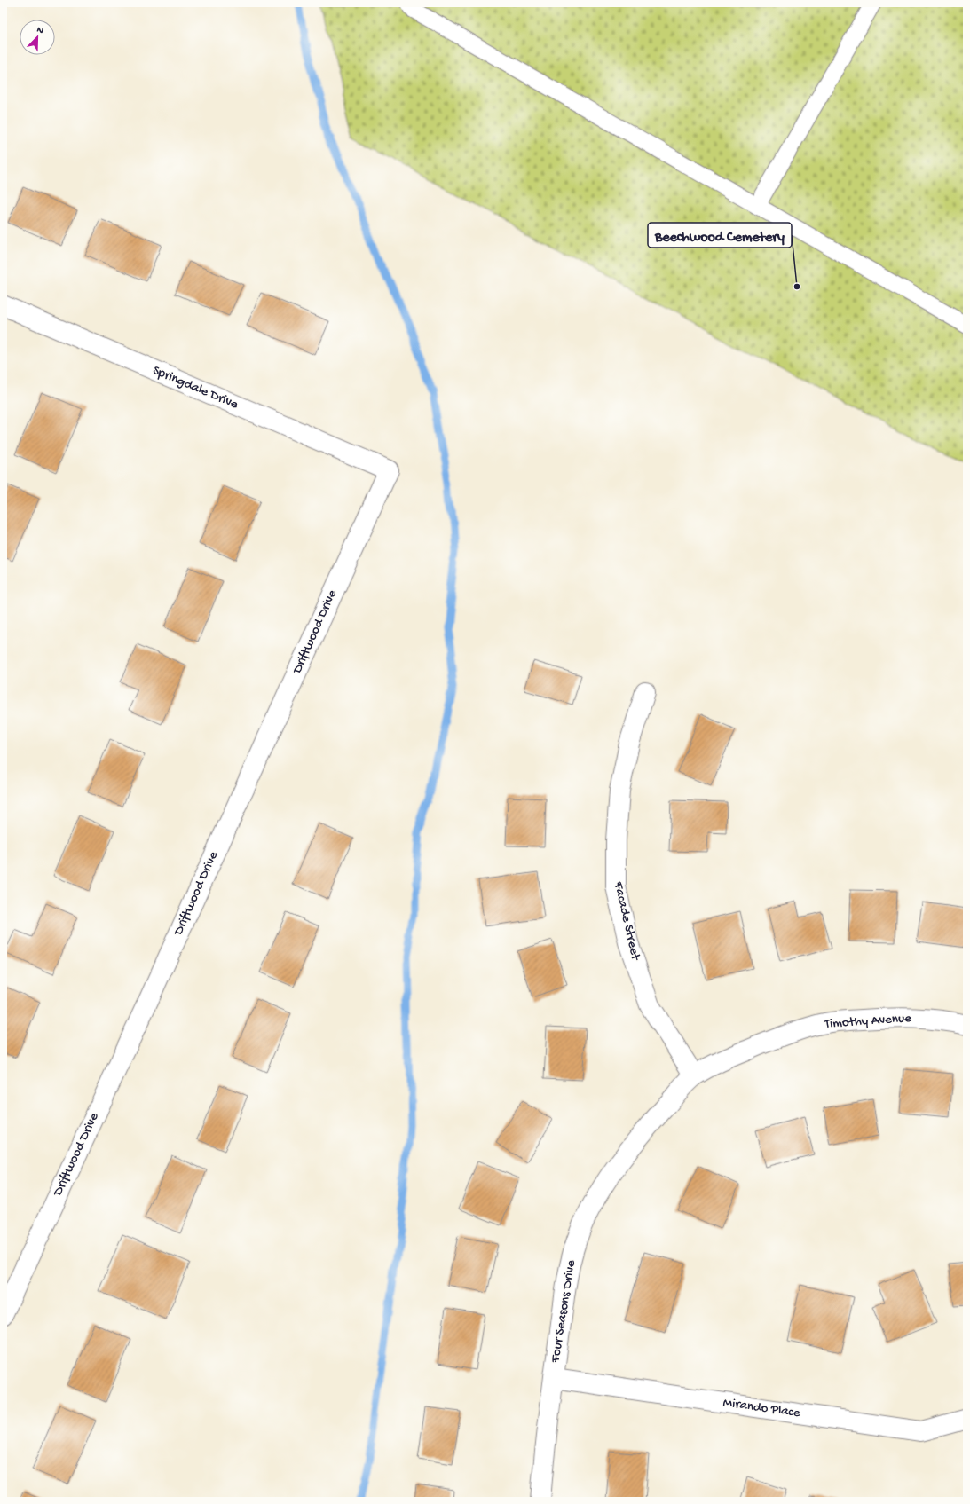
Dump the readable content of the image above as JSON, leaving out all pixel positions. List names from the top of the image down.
{
  "streets": {
    "street": [
      "Springdale Drive",
      "Driftwood Drive",
      "Facade Street",
      "Timothy Avenue",
      "Four Seasons Drive",
      "Mirando Place"
    ]
  },
  "crossings": [
    ["Springdale Drive", "Driftwood Drive"],
    ["Facade Street", "Timothy Avenue"],
    ["Facade Street", "Four Seasons Drive"],
    ["Timothy Avenue", "Four Seasons Drive"],
    ["Four Seasons Drive", "Mirando Place"]
  ],
  "places": ["Beechwood Cemetery"],
  "north": "top right"
}
